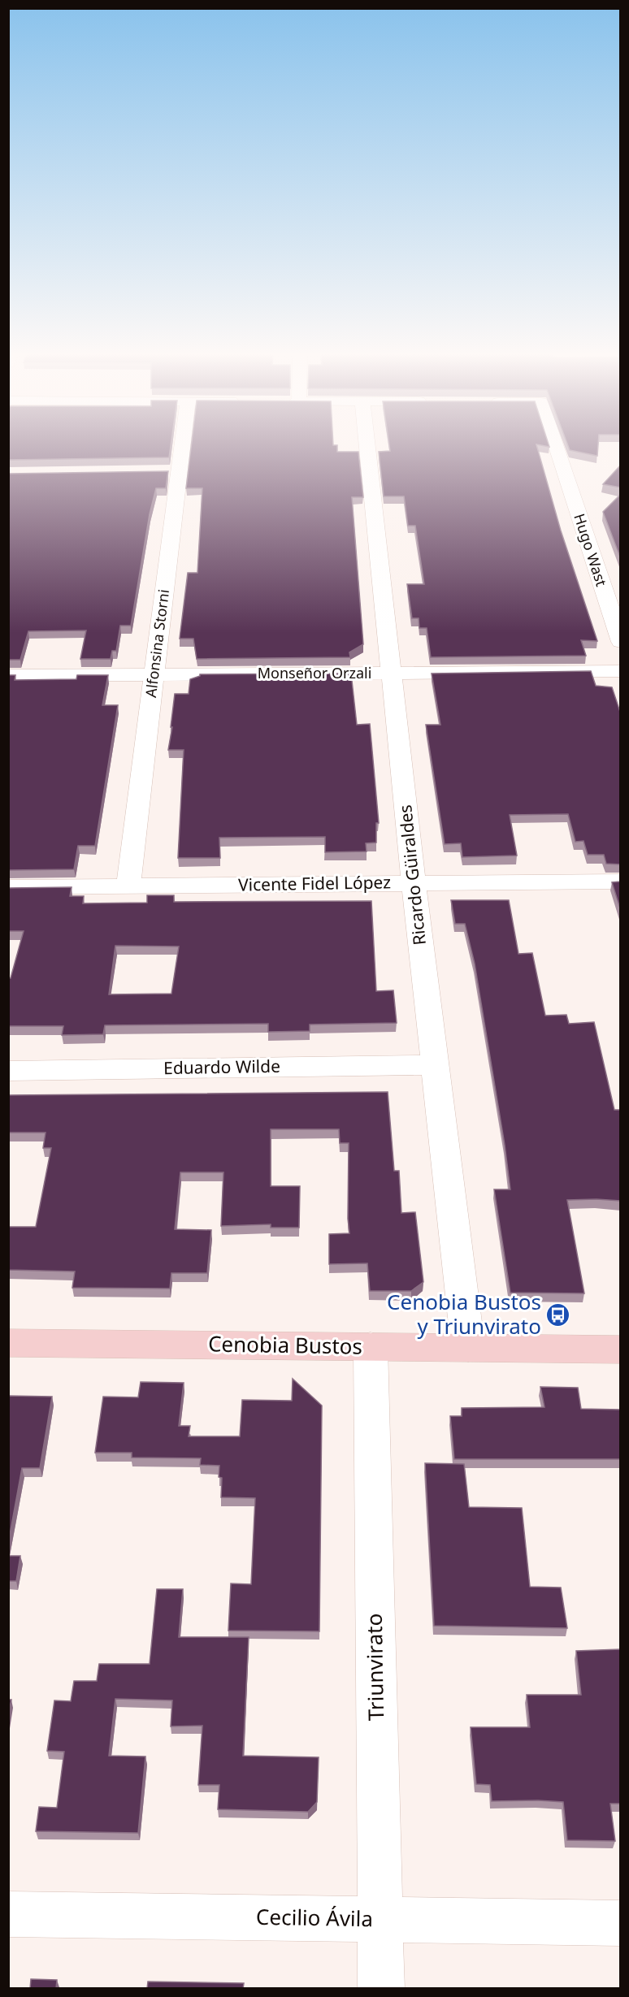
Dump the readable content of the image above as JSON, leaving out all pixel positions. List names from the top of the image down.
{
  "streets": {
    "street": [
      "Hugo Wast",
      "Alfonsina Storni",
      "Monseñor Orzali",
      "Ricardo Güiraldes",
      "Vicente Fidel López",
      "Eduardo Wilde",
      "Cenobia Bustos",
      "Triunvirato",
      "Cecilio Ávila"
    ]
  },
  "crossings": [
    ["Alfonsina Storni", "Monseñor Orzali"],
    ["Alfonsina Storni", "Vicente Fidel López"],
    ["Monseñor Orzali", "Ricardo Güiraldes"],
    ["Ricardo Güiraldes", "Vicente Fidel López"],
    ["Ricardo Güiraldes", "Eduardo Wilde"],
    ["Ricardo Güiraldes", "Cenobia Bustos"],
    ["Cenobia Bustos", "Triunvirato"],
    ["Triunvirato", "Cecilio Ávila"]
  ],
  "places": {
    "bus stop": ["Cenobia Bustos y Triunvirato"]
  }
}
